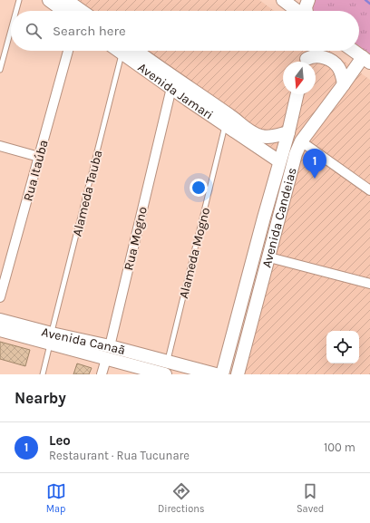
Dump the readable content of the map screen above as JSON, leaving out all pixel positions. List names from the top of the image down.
{
  "streets": {
    "main road": ["Avenida Jamari", "Avenida Candeias", "Avenida Canaã"],
    "street": ["Rua Itaúba", "Rua Mogno"],
    "lane": ["Alameda Tauba", "Alameda Mogno"]
  },
  "crossings": [
    ["Avenida Jamari", "Avenida Candeias"],
    ["Avenida Jamari", "Rua Mogno"],
    ["Avenida Jamari", "Alameda Mogno"],
    ["Alameda Tauba", "Avenida Canaã"],
    ["Rua Mogno", "Avenida Canaã"],
    ["Alameda Mogno", "Avenida Canaã"]
  ],
  "north": "bottom",
  "page": {
    "search": "Search here",
    "pins": "1",
    "heading": "Nearby",
    "list": [
      {
        "mark": "1",
        "name": "Leo",
        "note": "Restaurant · Rua Tucunare",
        "value": "100 m"
      }
    ],
    "nav": ["Map", "Directions", "Saved"]
  }
}
